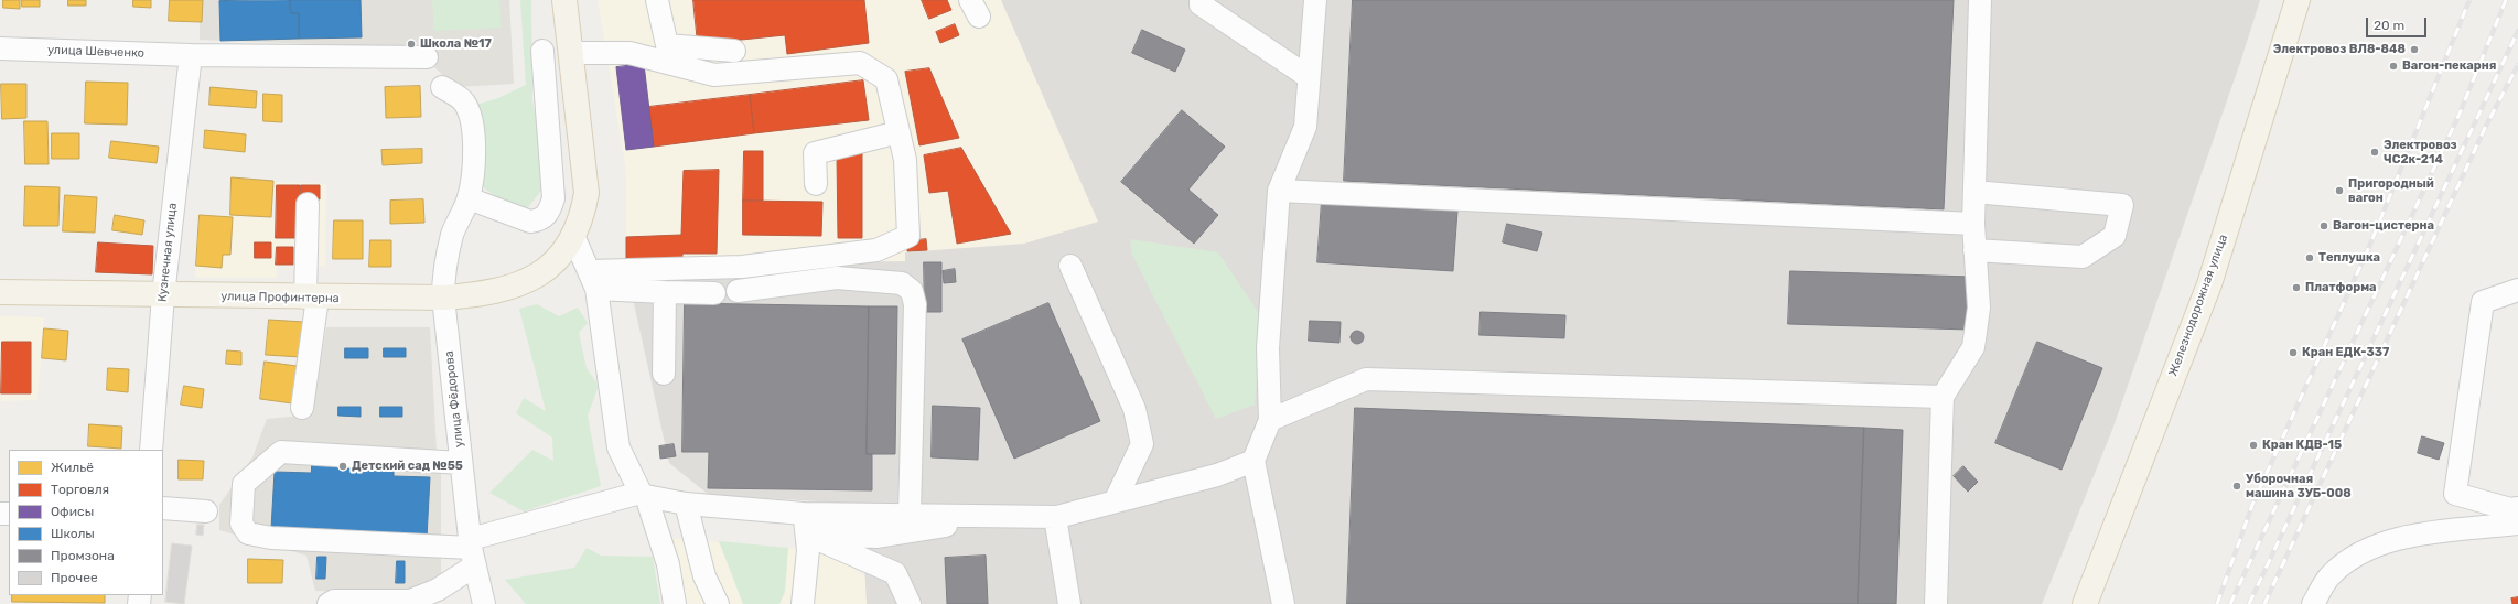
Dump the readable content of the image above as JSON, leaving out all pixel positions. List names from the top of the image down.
{
  "streets": {
    "main road": ["улица Профинтерна", "Железнодорожная улица"],
    "street": ["улица Шевченко", "Кузнечная улица", "улица Фёдорова"]
  },
  "crossings": [
    ["улица Шевченко", "Кузнечная улица"],
    ["Кузнечная улица", "улица Профинтерна"],
    ["улица Профинтерна", "улица Фёдорова"]
  ],
  "places": [
    "Школа №17",
    "Электровоз ВЛ8-848",
    "Вагон-пекарня",
    "Электровоз ЧС2к-214",
    "Пригородный вагон",
    "Вагон-цистерна",
    "Теплушка",
    "Платформа",
    "Кран ЕДК-337",
    "Кран КДВ-15",
    "Детский сад №55",
    "Уборочная машина 3УБ-008"
  ],
  "legend": [
    "Жильё",
    "Торговля",
    "Офисы",
    "Школы",
    "Промзона",
    "Прочее"
  ],
  "scale_bar": "20 m"
}
